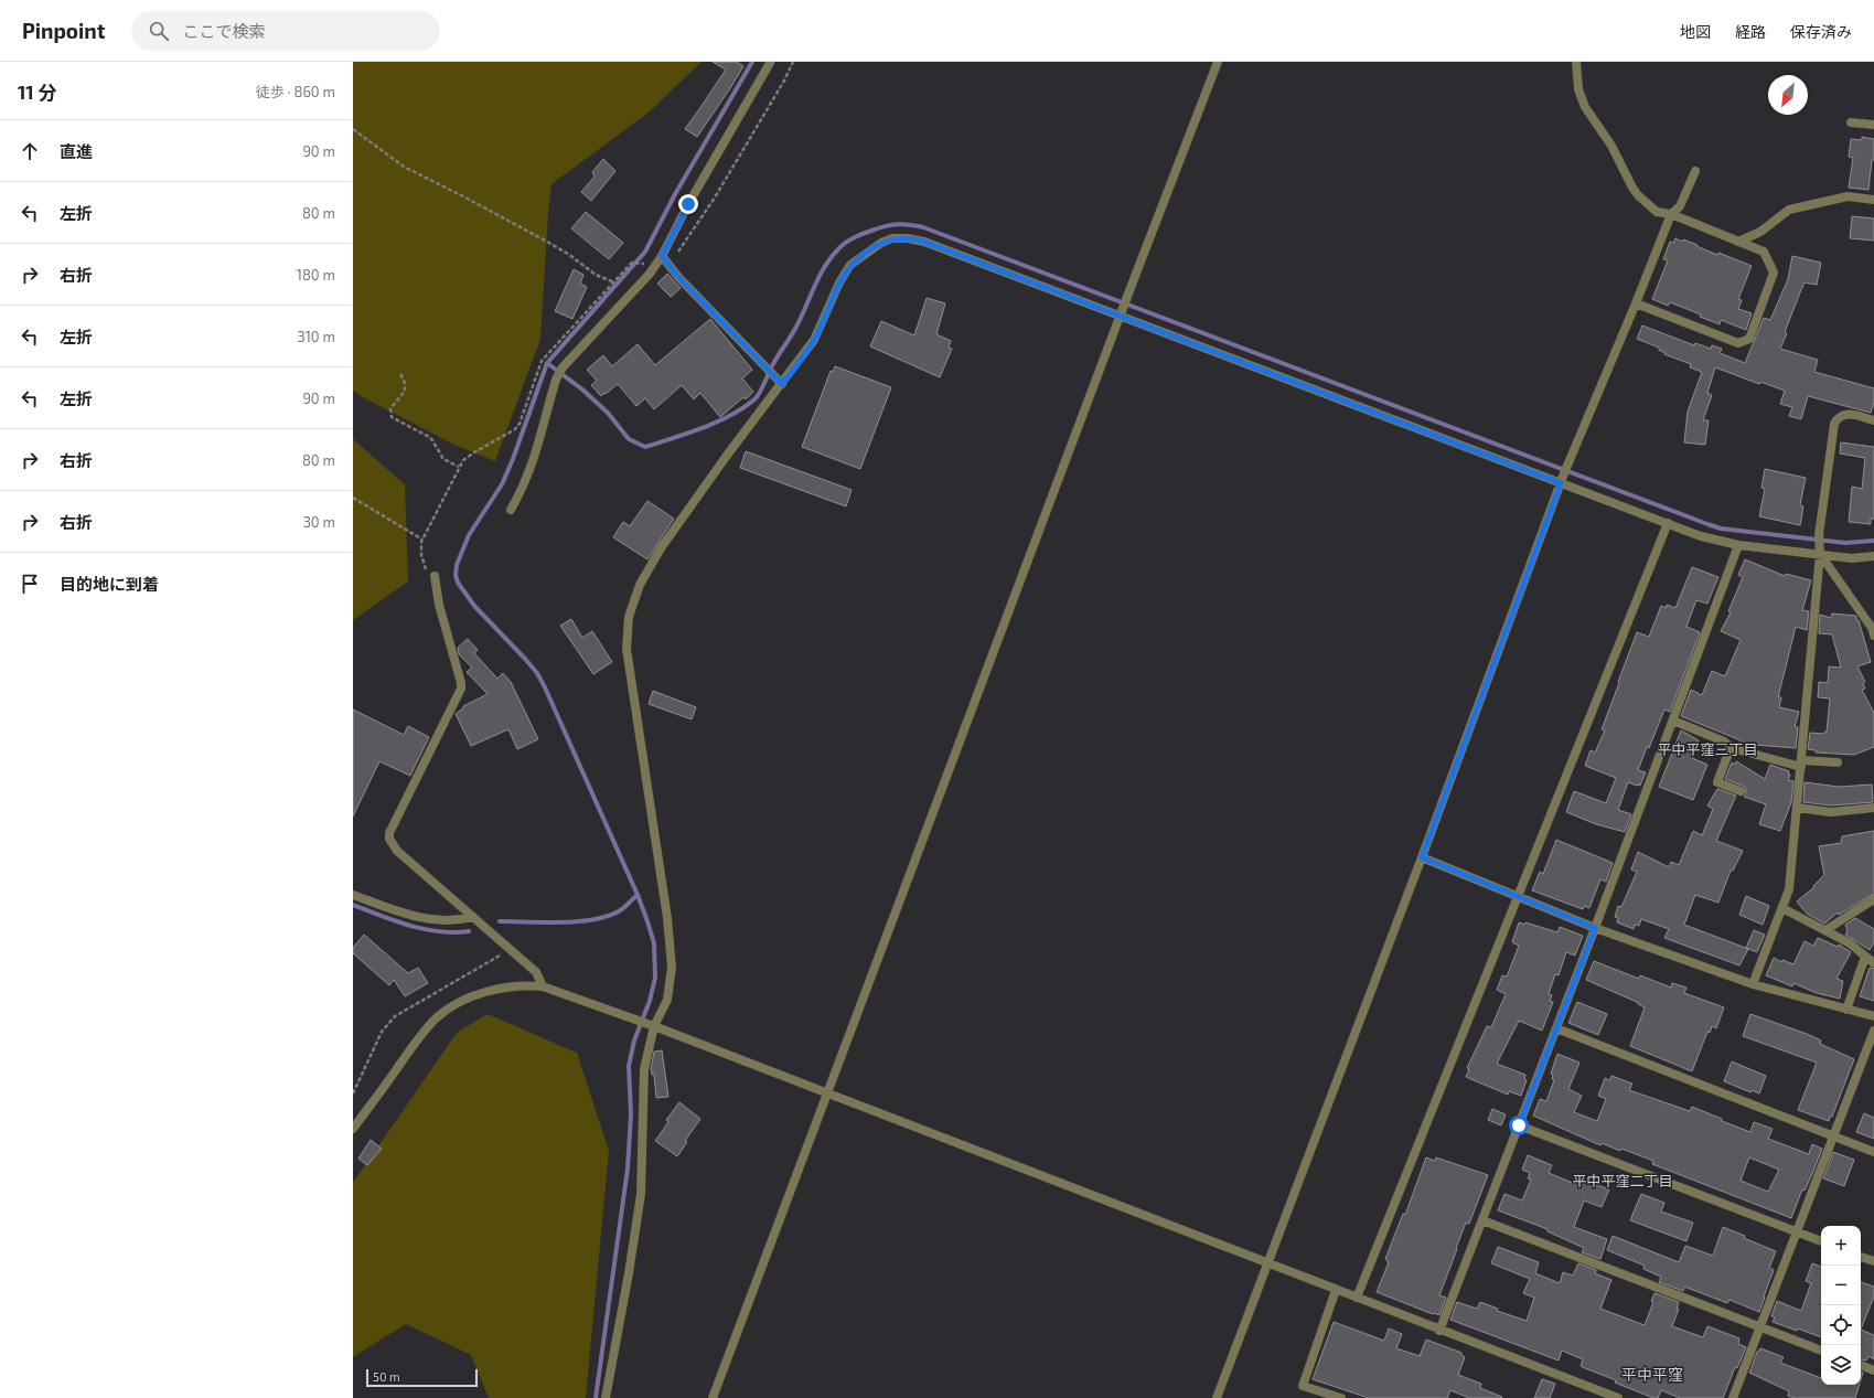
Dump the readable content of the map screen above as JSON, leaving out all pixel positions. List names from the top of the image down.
{
  "districts": ["平中平窪三丁目", "平中平窪二丁目", "平中平窪"],
  "scale_bar": "50 m",
  "north": "bottom left",
  "page": {
    "header": "Pinpoint",
    "search": "ここで検索",
    "nav": ["地図", "経路", "保存済み"],
    "heading": ["11 分", "徒歩 · 860 m"],
    "list": [
      ["直進", "90 m"],
      ["左折", "80 m"],
      ["右折", "180 m"],
      ["左折", "310 m"],
      ["左折", "90 m"],
      ["右折", "80 m"],
      ["右折", "30 m"],
      "目的地に到着"
    ],
    "map_buttons": ["+", "−"],
    "scale": "50 m"
  }
}
